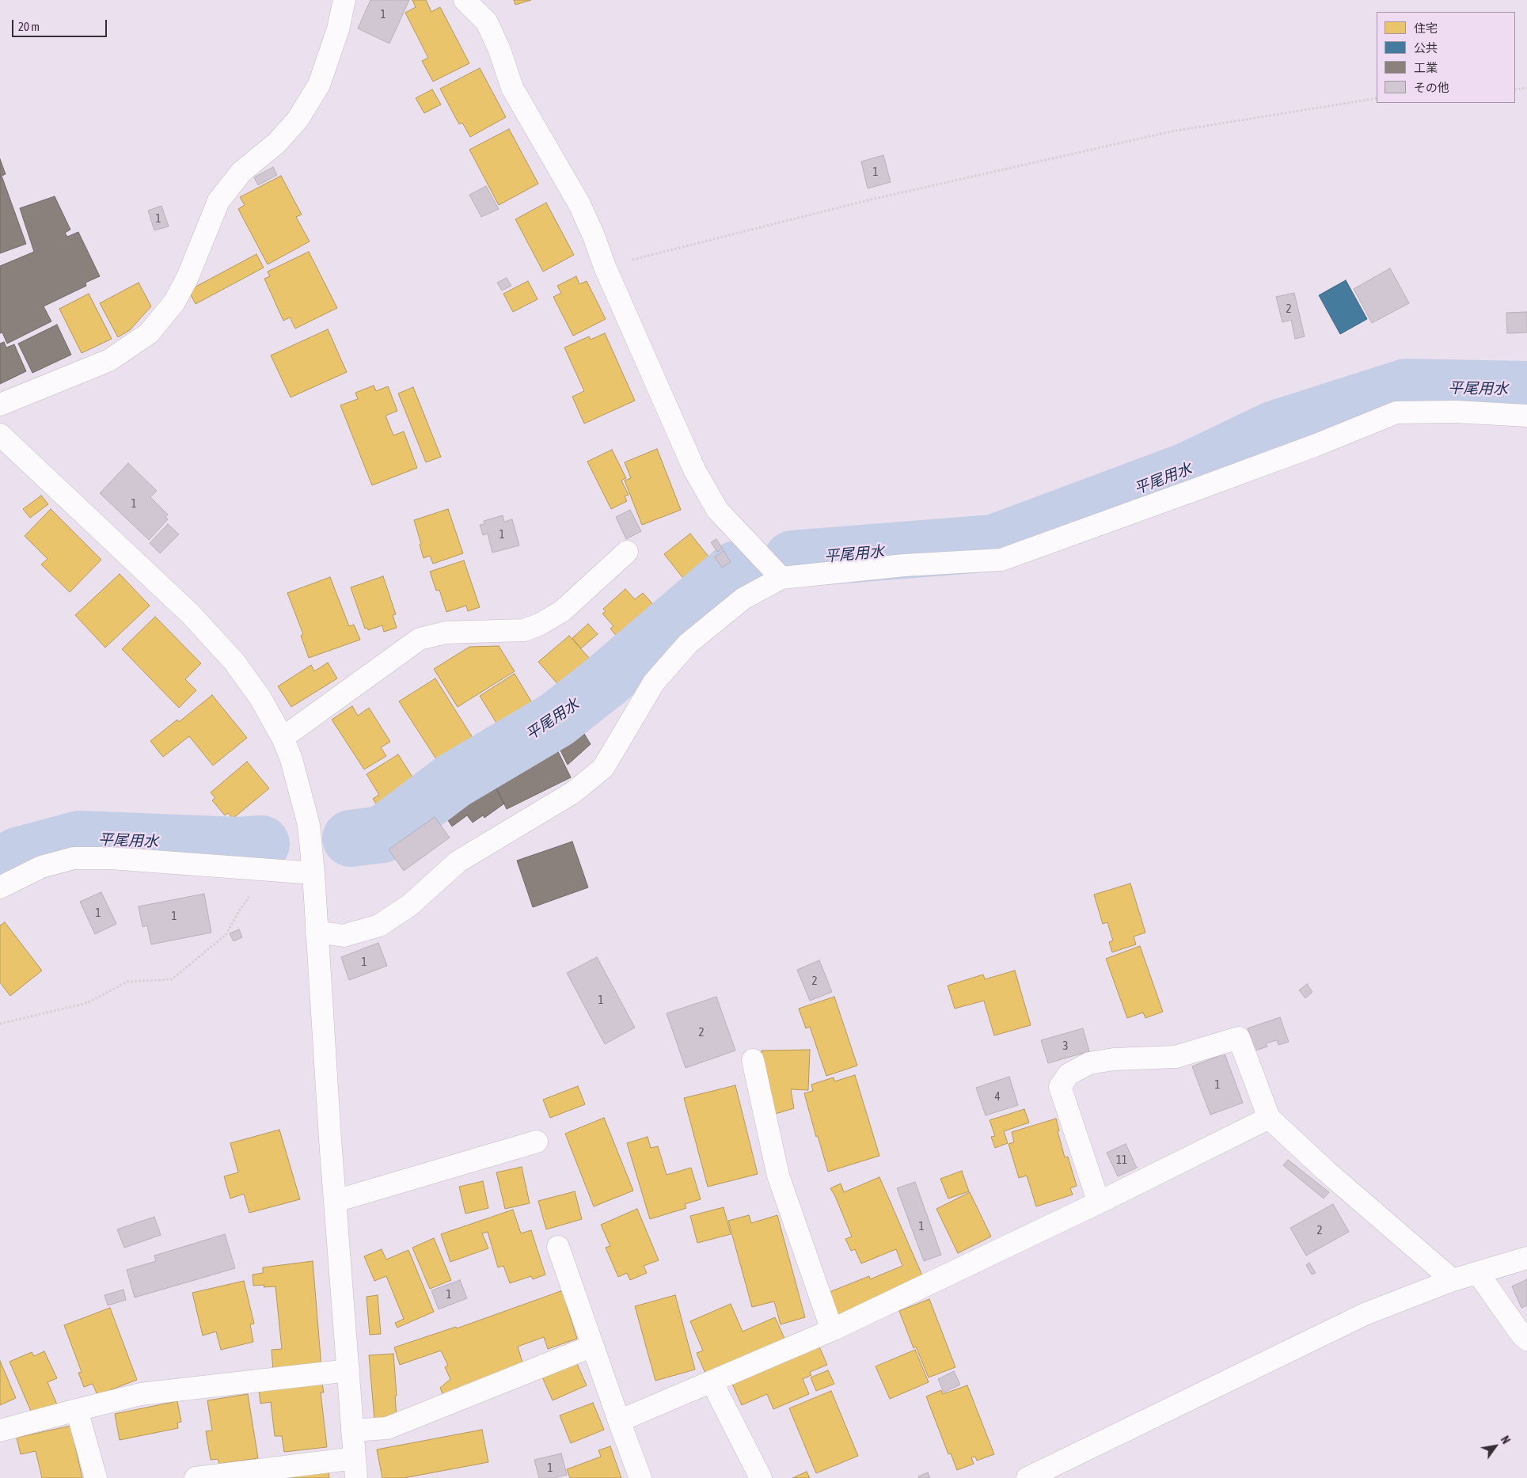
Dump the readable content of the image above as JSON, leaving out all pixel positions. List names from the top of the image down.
{
  "water": ["平尾用水"],
  "house_numbers": [
    "1",
    "1",
    "1",
    "2",
    "1",
    "1",
    "1",
    "1",
    "1",
    "2",
    "1",
    "2",
    "3",
    "1",
    "4",
    "11",
    "1",
    "2",
    "1",
    "1"
  ],
  "legend": [
    "住宅",
    "公共",
    "工業",
    "その他"
  ],
  "scale_bar": "20 m",
  "north": "top right"
}
